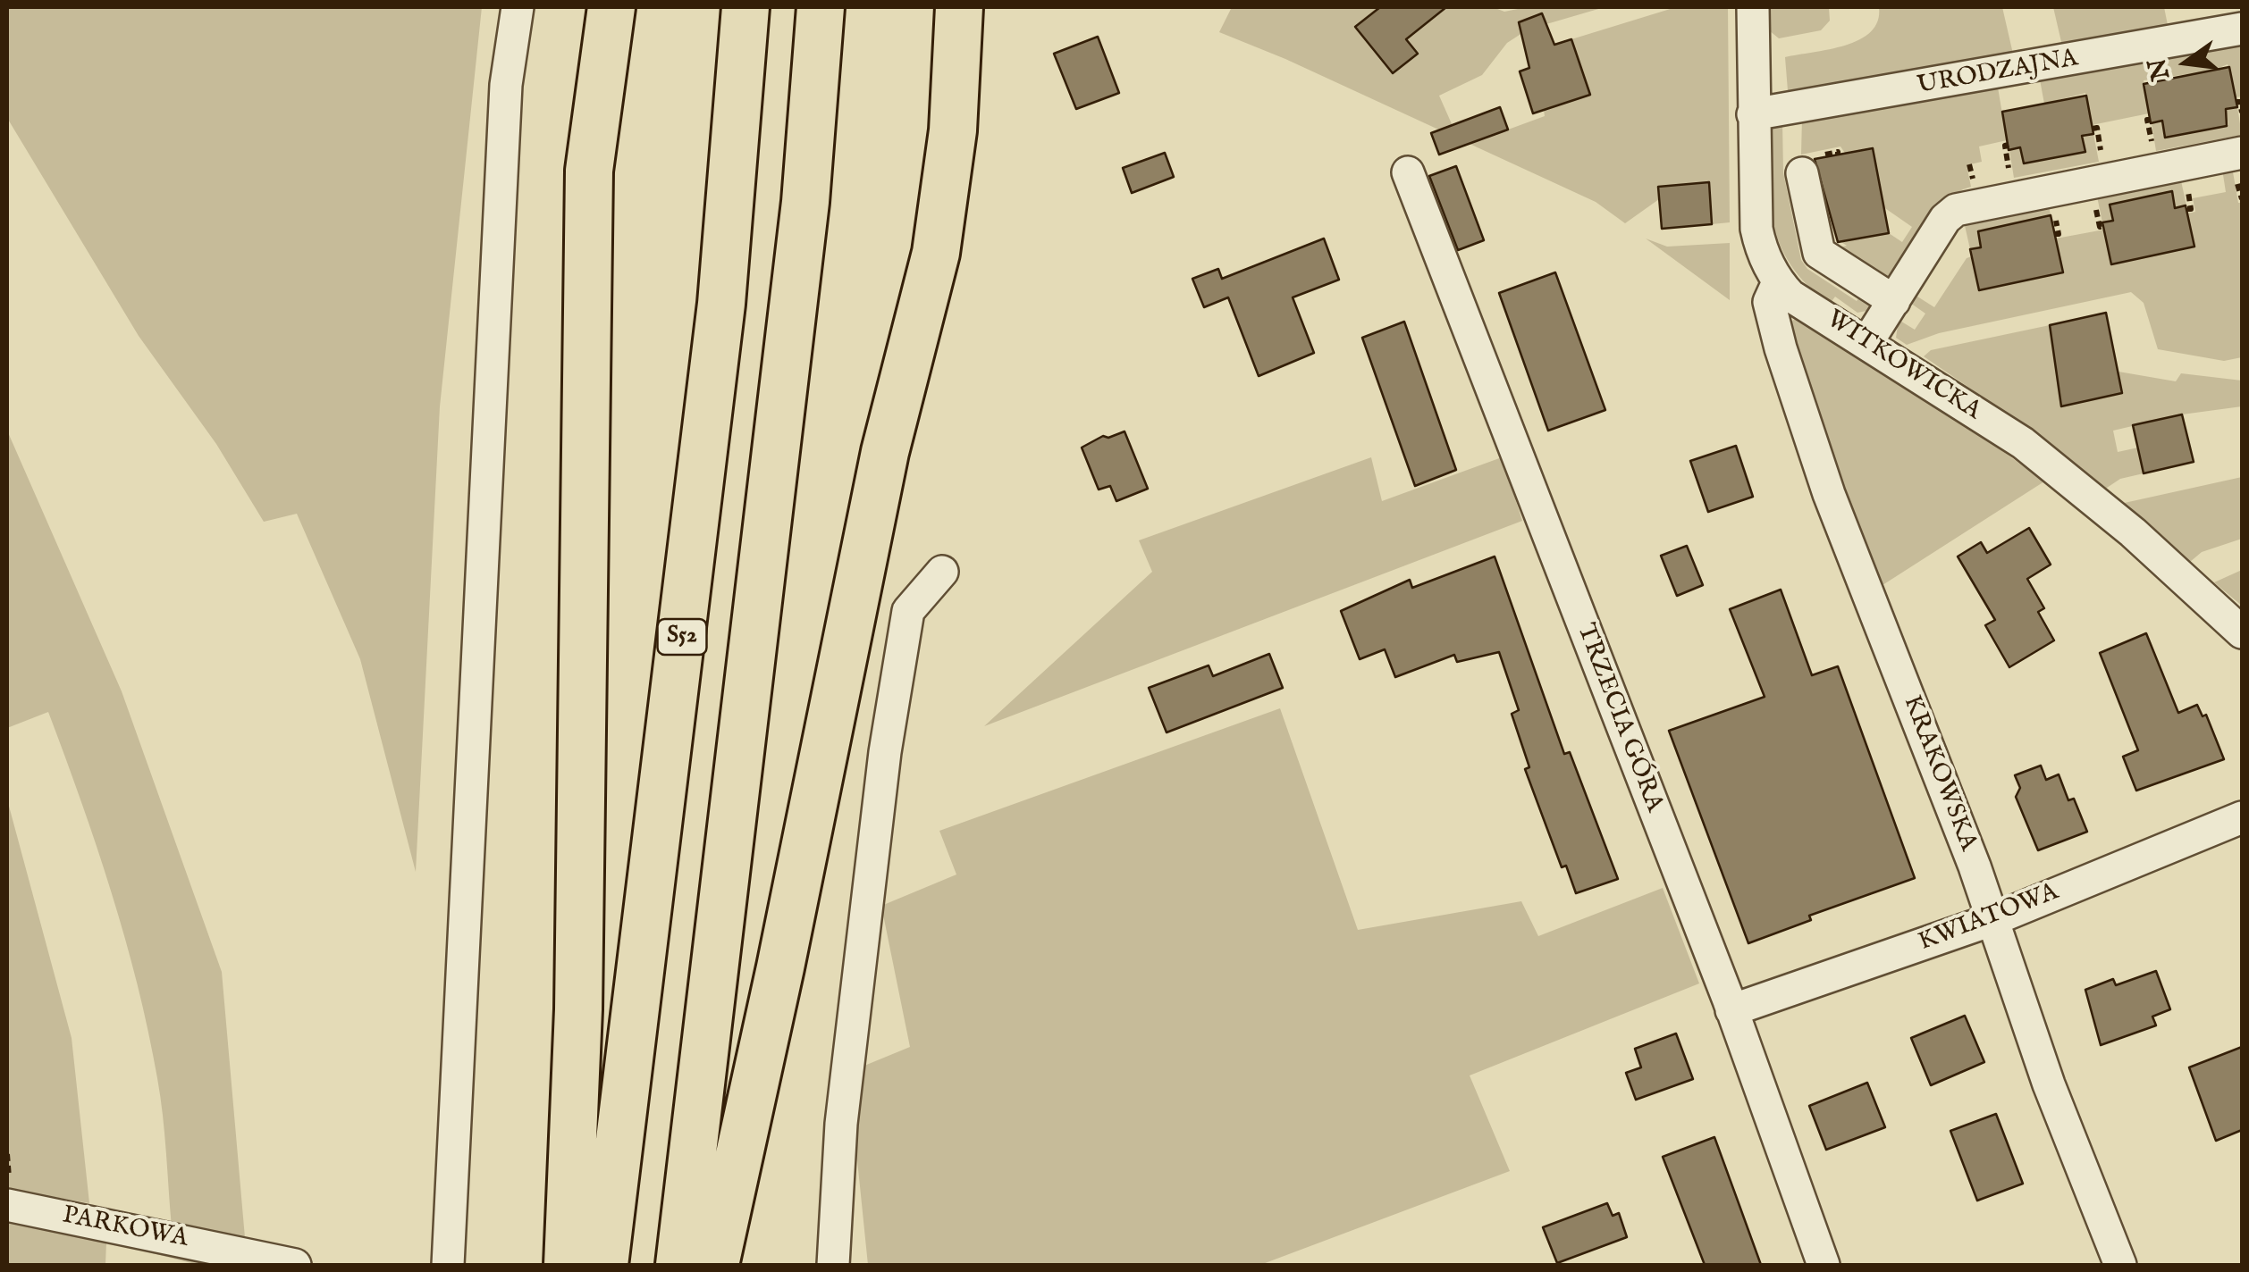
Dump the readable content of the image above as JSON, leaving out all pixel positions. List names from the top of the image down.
{
  "streets": {
    "highway": ["S52"],
    "street": [
      "URODZAJNA",
      "WITKOWICKA",
      "TRZECIA GÓRA",
      "KRAKOWSKA",
      "KWIATOWA",
      "PARKOWA"
    ]
  },
  "crossings": [
    ["URODZAJNA", "WITKOWICKA"],
    ["WITKOWICKA", "KRAKOWSKA"],
    ["TRZECIA GÓRA", "KWIATOWA"],
    ["KRAKOWSKA", "KWIATOWA"]
  ],
  "north": "left"
}
